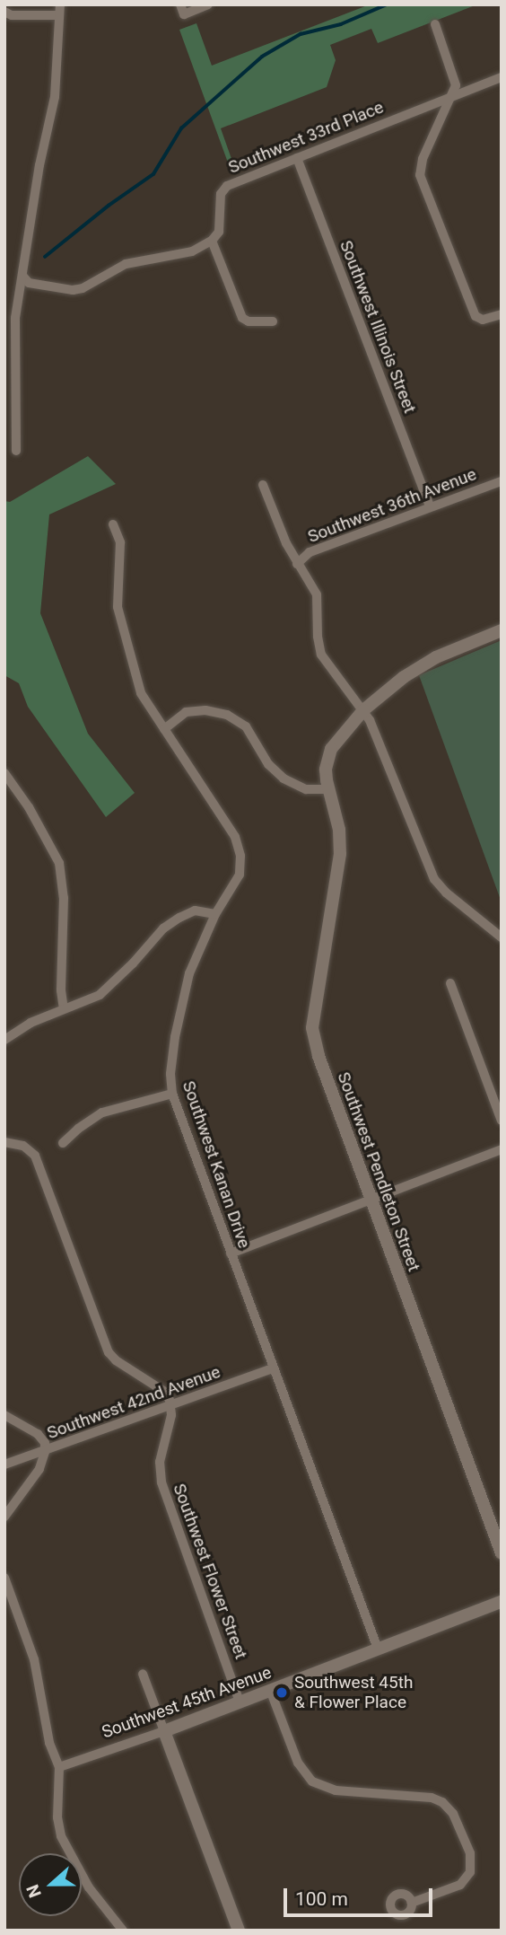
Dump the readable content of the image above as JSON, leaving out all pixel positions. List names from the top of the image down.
{
  "streets": {
    "street": [
      "Southwest 33rd Place",
      "Southwest Illinois Street",
      "Southwest 36th Avenue",
      "Southwest Kanan Drive",
      "Southwest Pendleton Street",
      "Southwest 42nd Avenue",
      "Southwest Flower Street",
      "Southwest 45th Avenue"
    ]
  },
  "crossings": [
    ["Southwest 33rd Place", "Southwest Illinois Street"],
    ["Southwest Illinois Street", "Southwest 36th Avenue"],
    ["Southwest Kanan Drive", "Southwest 42nd Avenue"],
    ["Southwest Kanan Drive", "Southwest 45th Avenue"],
    ["Southwest 42nd Avenue", "Southwest Flower Street"],
    ["Southwest Flower Street", "Southwest 45th Avenue"]
  ],
  "places": ["Southwest 45th & Flower Place"],
  "scale_bar": "100 m",
  "north": "left"
}
